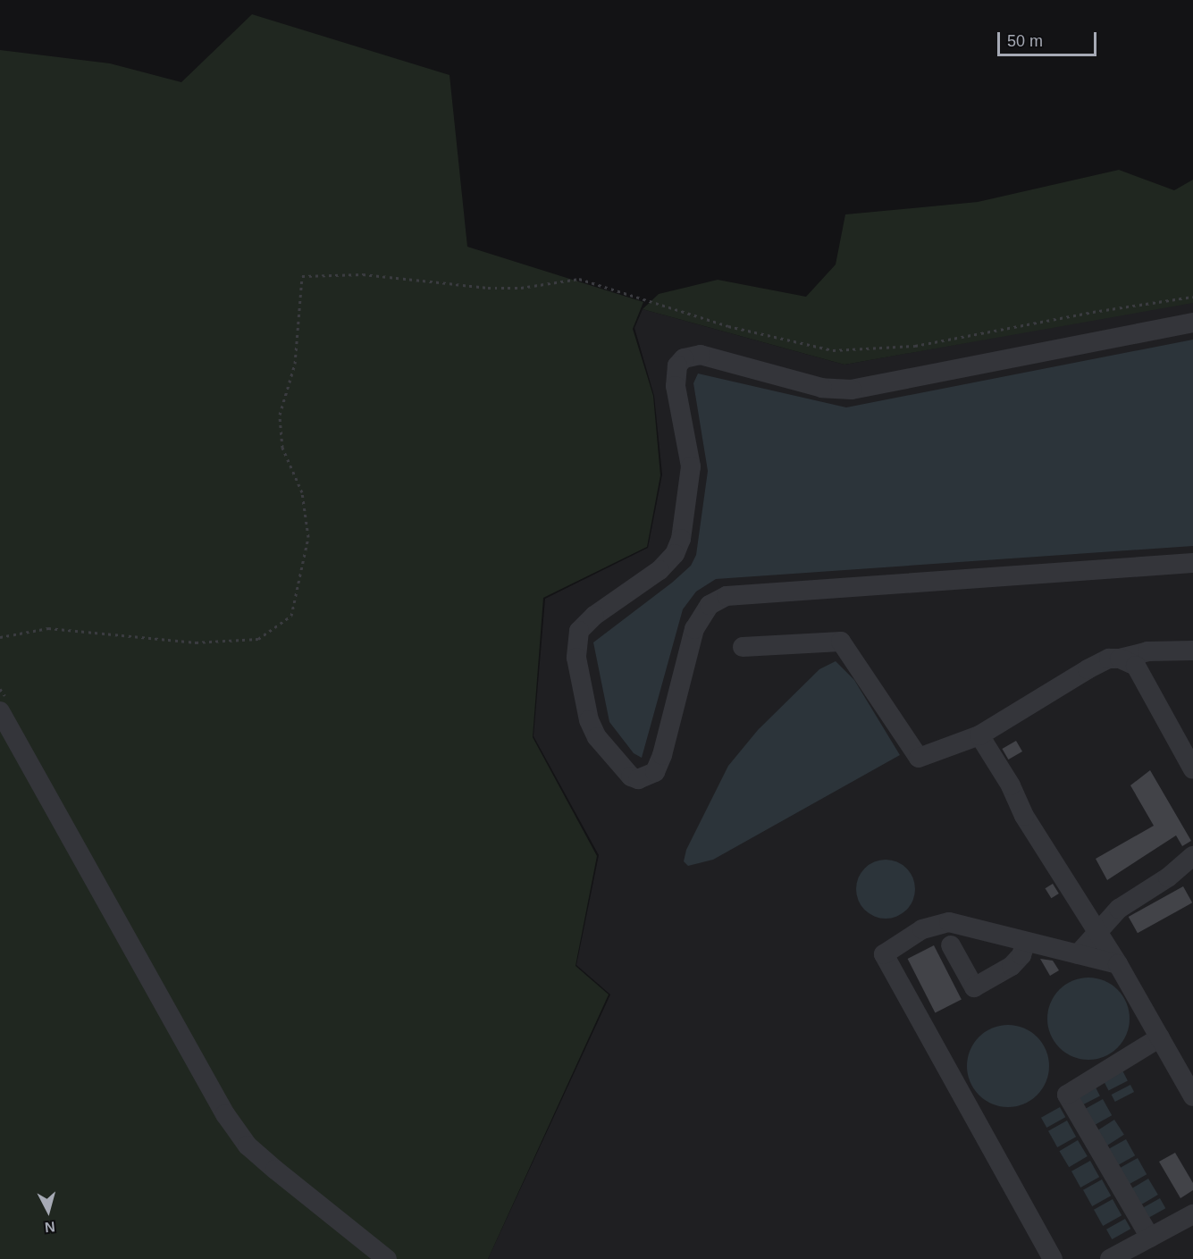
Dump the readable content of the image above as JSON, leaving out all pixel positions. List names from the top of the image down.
{
  "scale_bar": "50 m",
  "north": "bottom"
}
